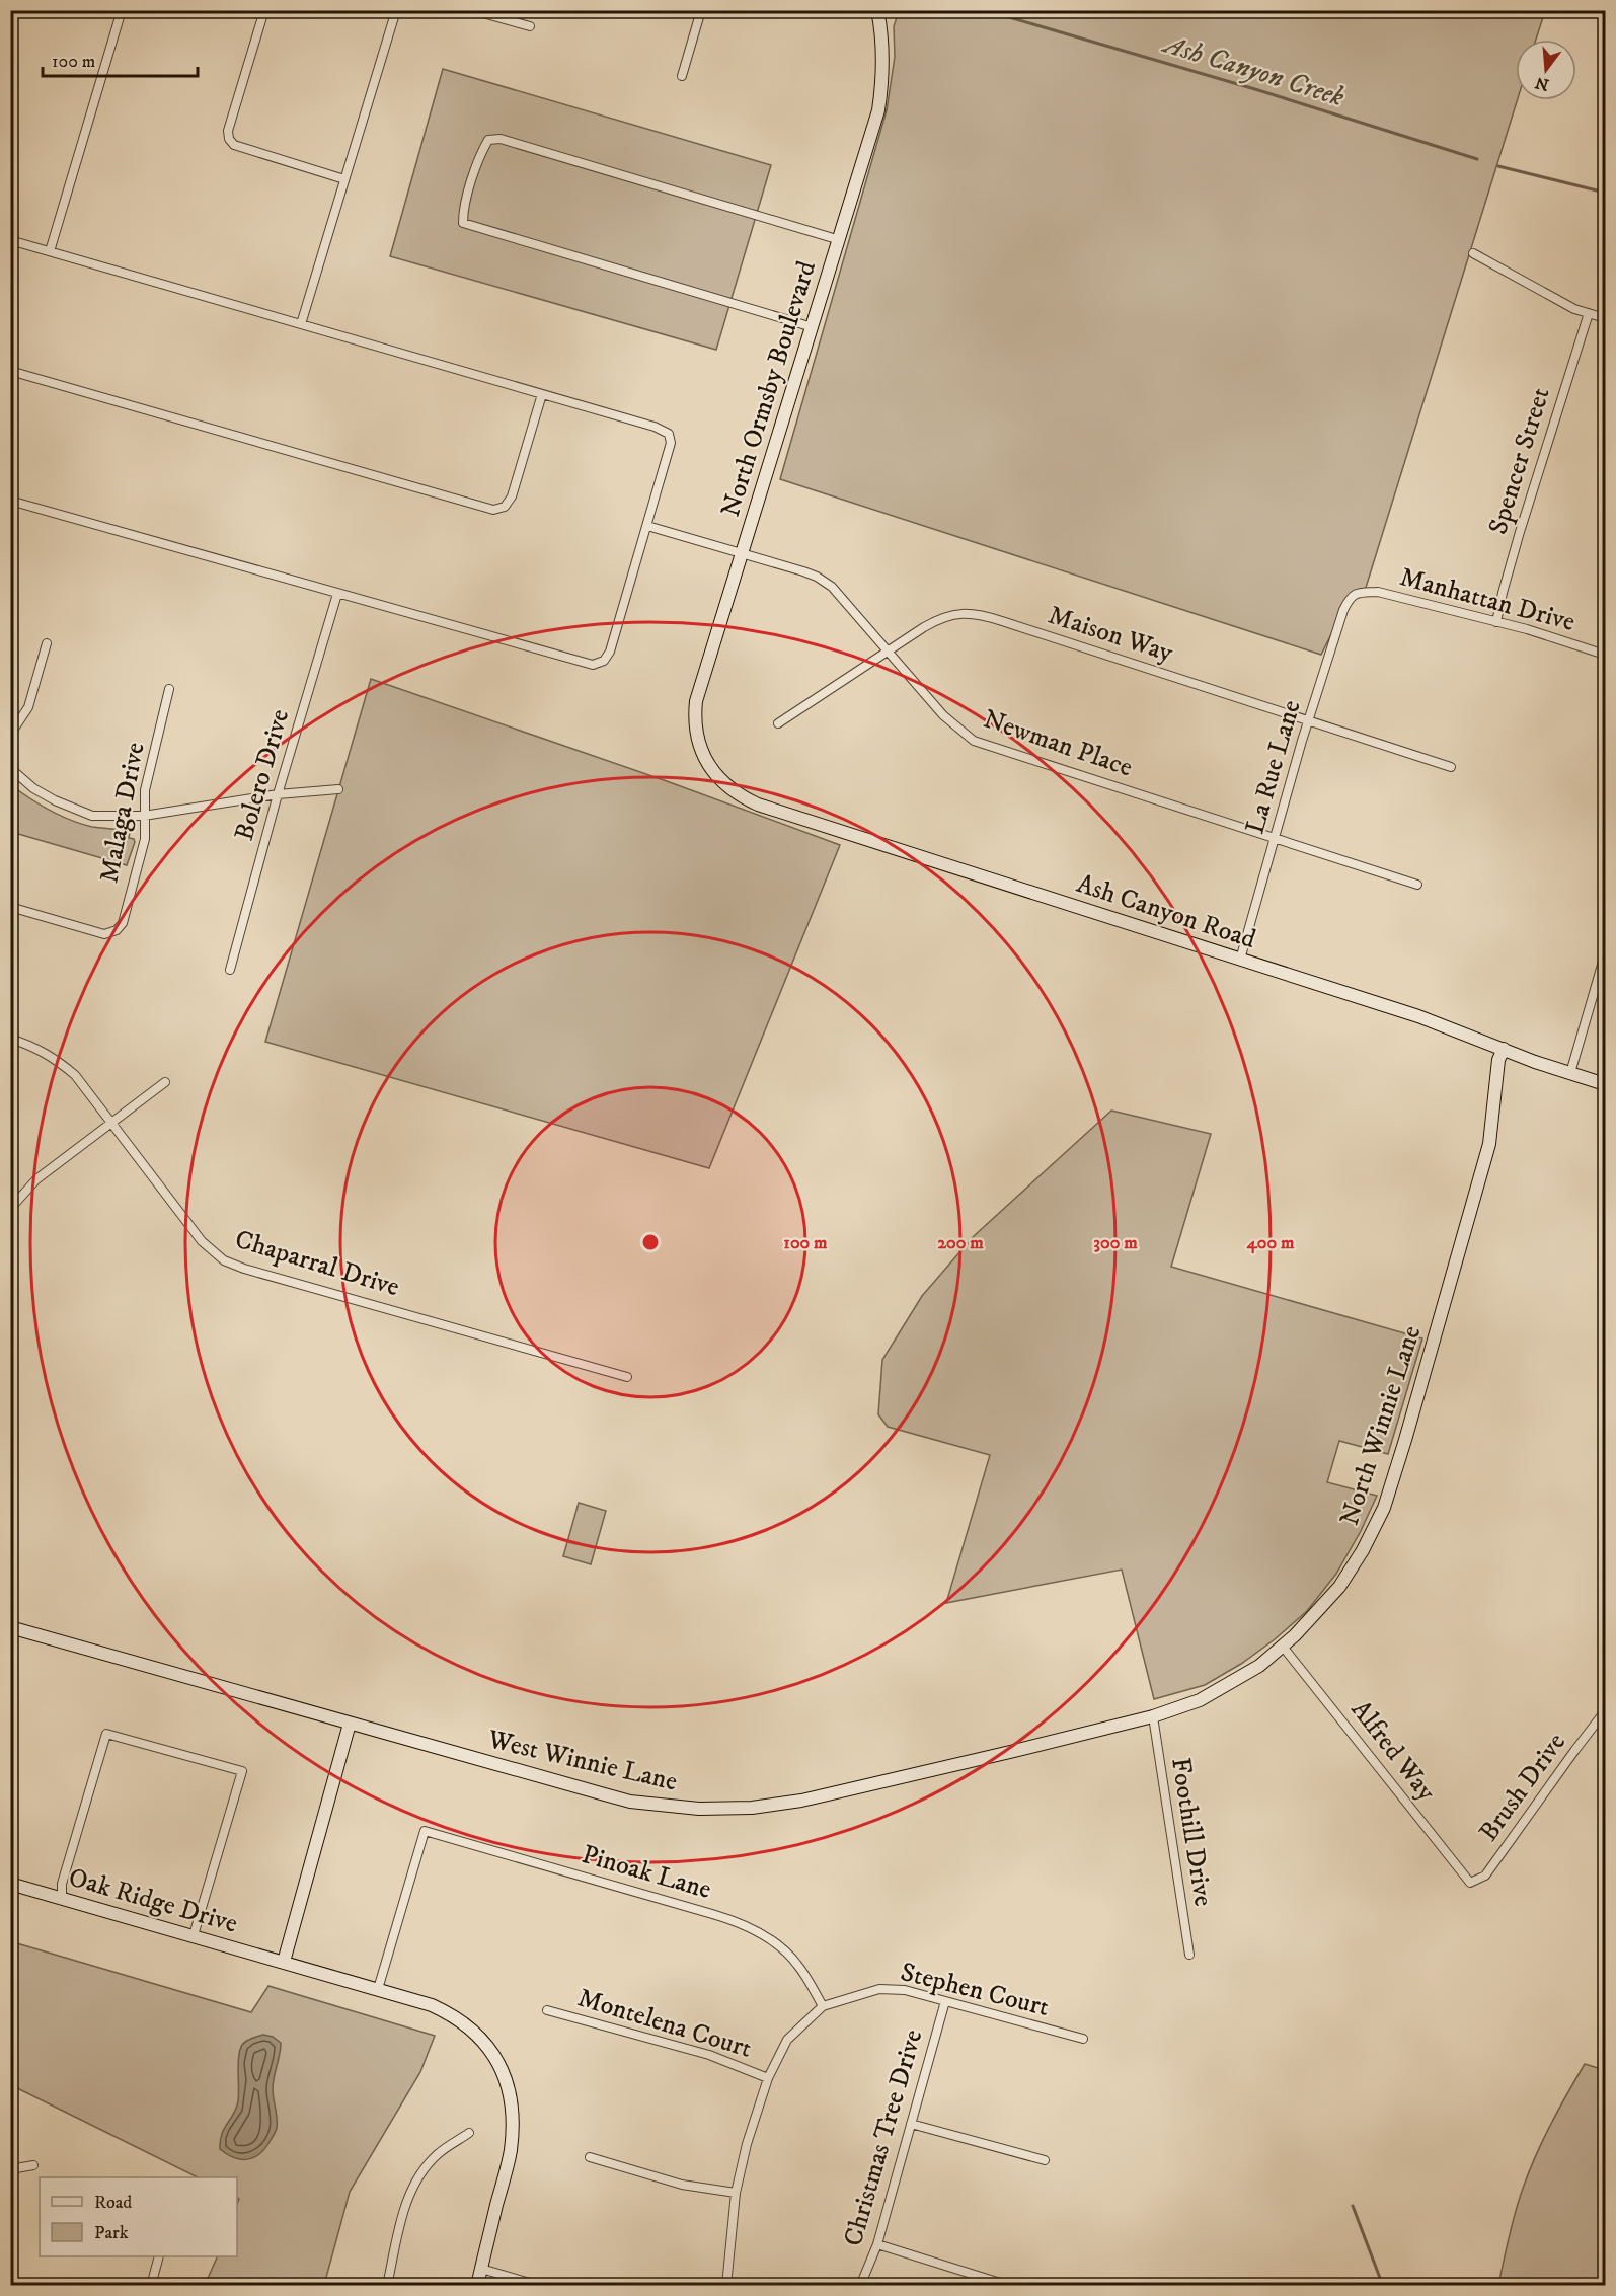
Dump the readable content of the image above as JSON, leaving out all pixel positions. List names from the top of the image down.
{
  "streets": {
    "street": [
      "North Ormsby Boulevard",
      "Spencer Street",
      "Manhattan Drive",
      "Maison Way",
      "Newman Place",
      "La Rue Lane",
      "Bolero Drive",
      "Malaga Drive",
      "Ash Canyon Road",
      "Chaparral Drive",
      "North Winnie Lane",
      "Alfred Way",
      "West Winnie Lane",
      "Brush Drive",
      "Foothill Drive",
      "Pinoak Lane",
      "Oak Ridge Drive",
      "Stephen Court",
      "Montelena Court",
      "Christmas Tree Drive"
    ]
  },
  "crossings": [
    ["North Ormsby Boulevard", "Newman Place"],
    ["North Ormsby Boulevard", "Ash Canyon Road"],
    ["Spencer Street", "Manhattan Drive"],
    ["Manhattan Drive", "La Rue Lane"],
    ["Maison Way", "Newman Place"],
    ["Maison Way", "La Rue Lane"],
    ["Newman Place", "La Rue Lane"],
    ["La Rue Lane", "Ash Canyon Road"],
    ["Ash Canyon Road", "North Winnie Lane"],
    ["North Winnie Lane", "Alfred Way"],
    ["North Winnie Lane", "West Winnie Lane"],
    ["North Winnie Lane", "Foothill Drive"],
    ["Alfred Way", "Brush Drive"],
    ["West Winnie Lane", "Foothill Drive"],
    ["Pinoak Lane", "Stephen Court"],
    ["Stephen Court", "Christmas Tree Drive"]
  ],
  "water": ["Ash Canyon Creek"],
  "legend": ["Road", "Park"],
  "scale_bar": "100 m",
  "north": "bottom",
  "rings": [
    "100 m",
    "200 m",
    "300 m",
    "400 m"
  ]
}
